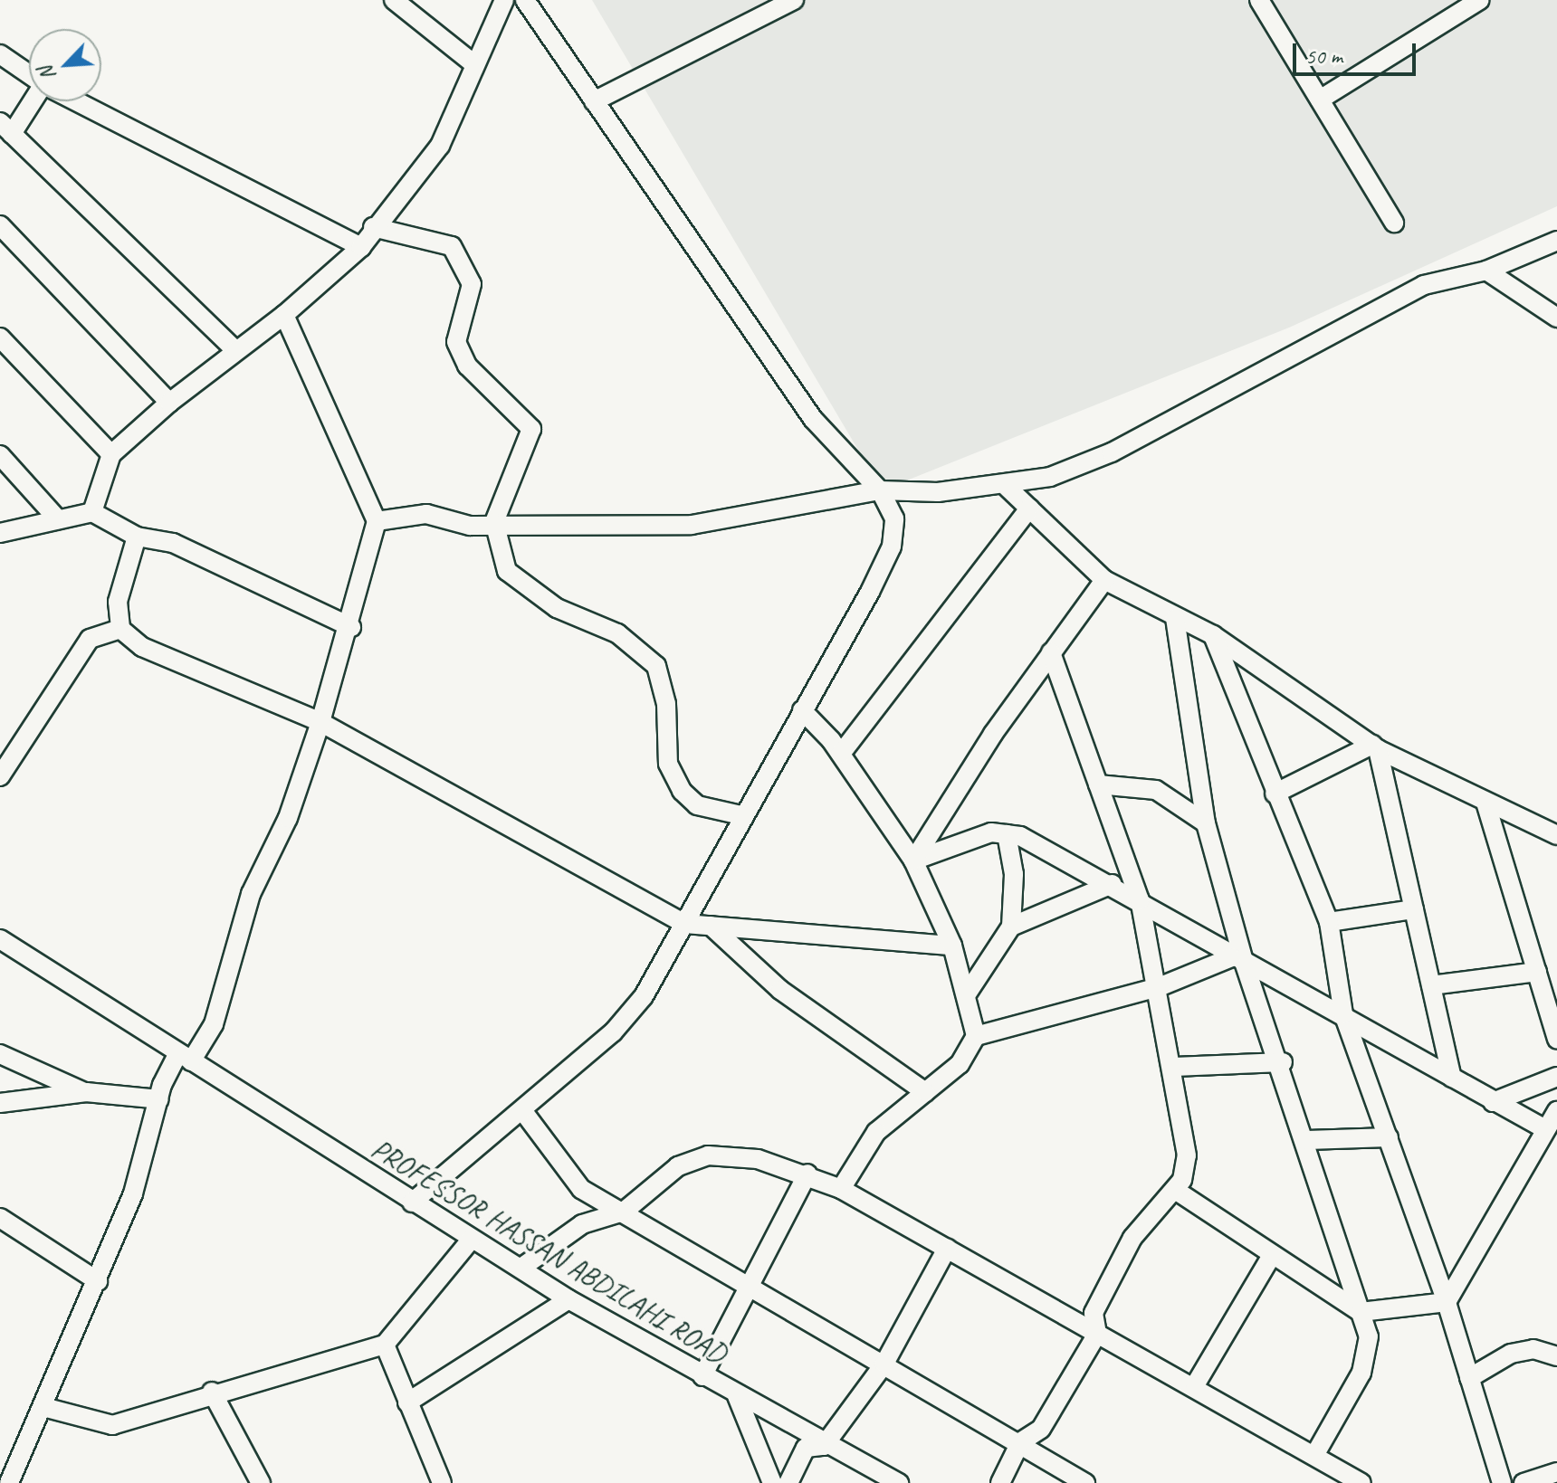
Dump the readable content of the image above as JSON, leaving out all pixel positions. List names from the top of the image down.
{
  "streets": {
    "street": ["PROFESSOR HASSAN ABDILAHI ROAD"]
  },
  "scale_bar": "50 m",
  "north": "bottom left"
}
